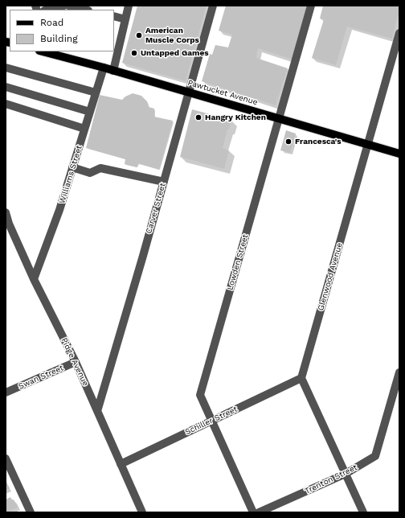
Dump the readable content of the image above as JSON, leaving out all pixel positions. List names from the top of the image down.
{
  "streets": {
    "main road": ["Pawtucket Avenue"],
    "street": [
      "Williams Street",
      "Carver Street",
      "Lowden Street",
      "Glenwood Avenue",
      "Pidge Avenue",
      "Swan Street",
      "Schiller Street",
      "Trenton Street"
    ]
  },
  "crossings": [
    ["Pawtucket Avenue", "Williams Street"],
    ["Pawtucket Avenue", "Carver Street"],
    ["Pawtucket Avenue", "Lowden Street"],
    ["Pawtucket Avenue", "Glenwood Avenue"],
    ["Williams Street", "Pidge Avenue"],
    ["Carver Street", "Pidge Avenue"],
    ["Lowden Street", "Schiller Street"],
    ["Glenwood Avenue", "Schiller Street"],
    ["Pidge Avenue", "Swan Street"],
    ["Pidge Avenue", "Schiller Street"]
  ],
  "places": [
    "American Muscle Corps",
    "Untapped Games",
    "Hangry Kitchen",
    "Francesca's"
  ],
  "legend": ["Road", "Building"]
}
